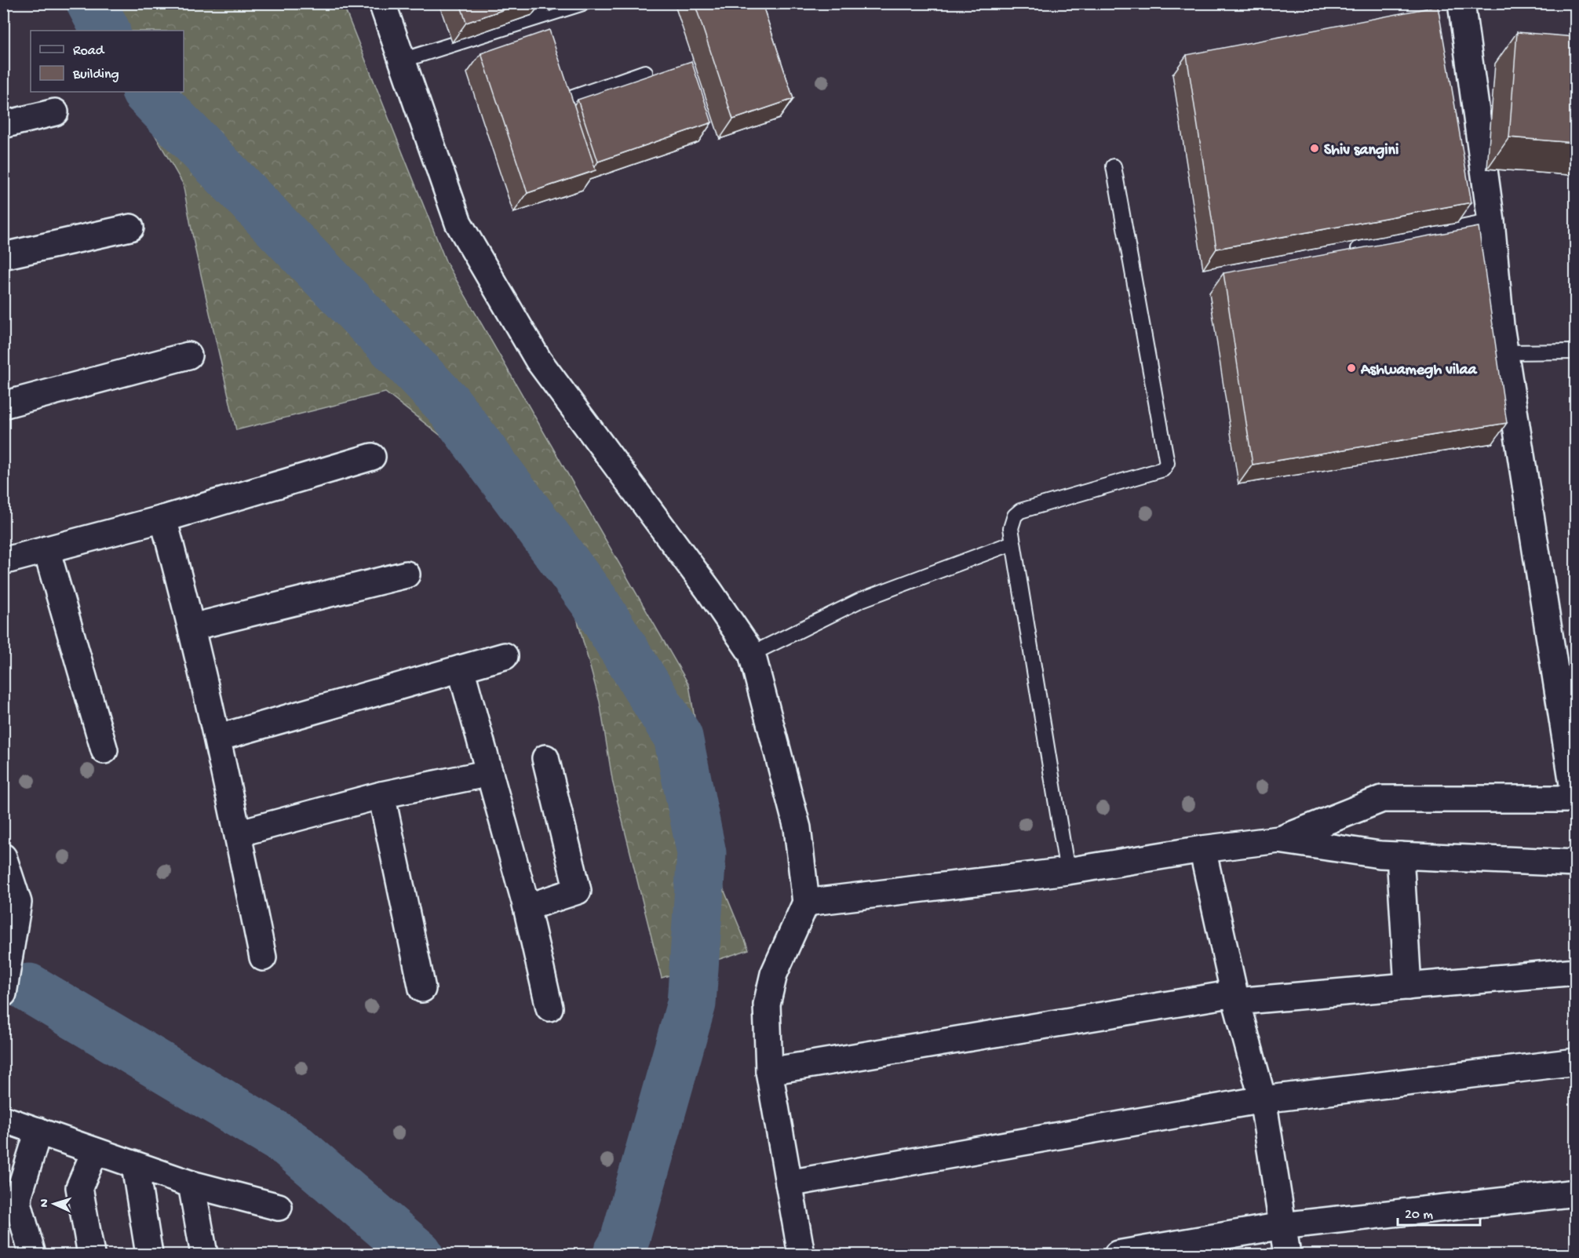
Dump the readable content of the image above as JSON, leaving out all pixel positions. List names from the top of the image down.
{
  "places": ["Shiv sangini", "Ashwamegh vilaa"],
  "legend": ["Road", "Building"],
  "scale_bar": "20 m",
  "north": "left"
}
